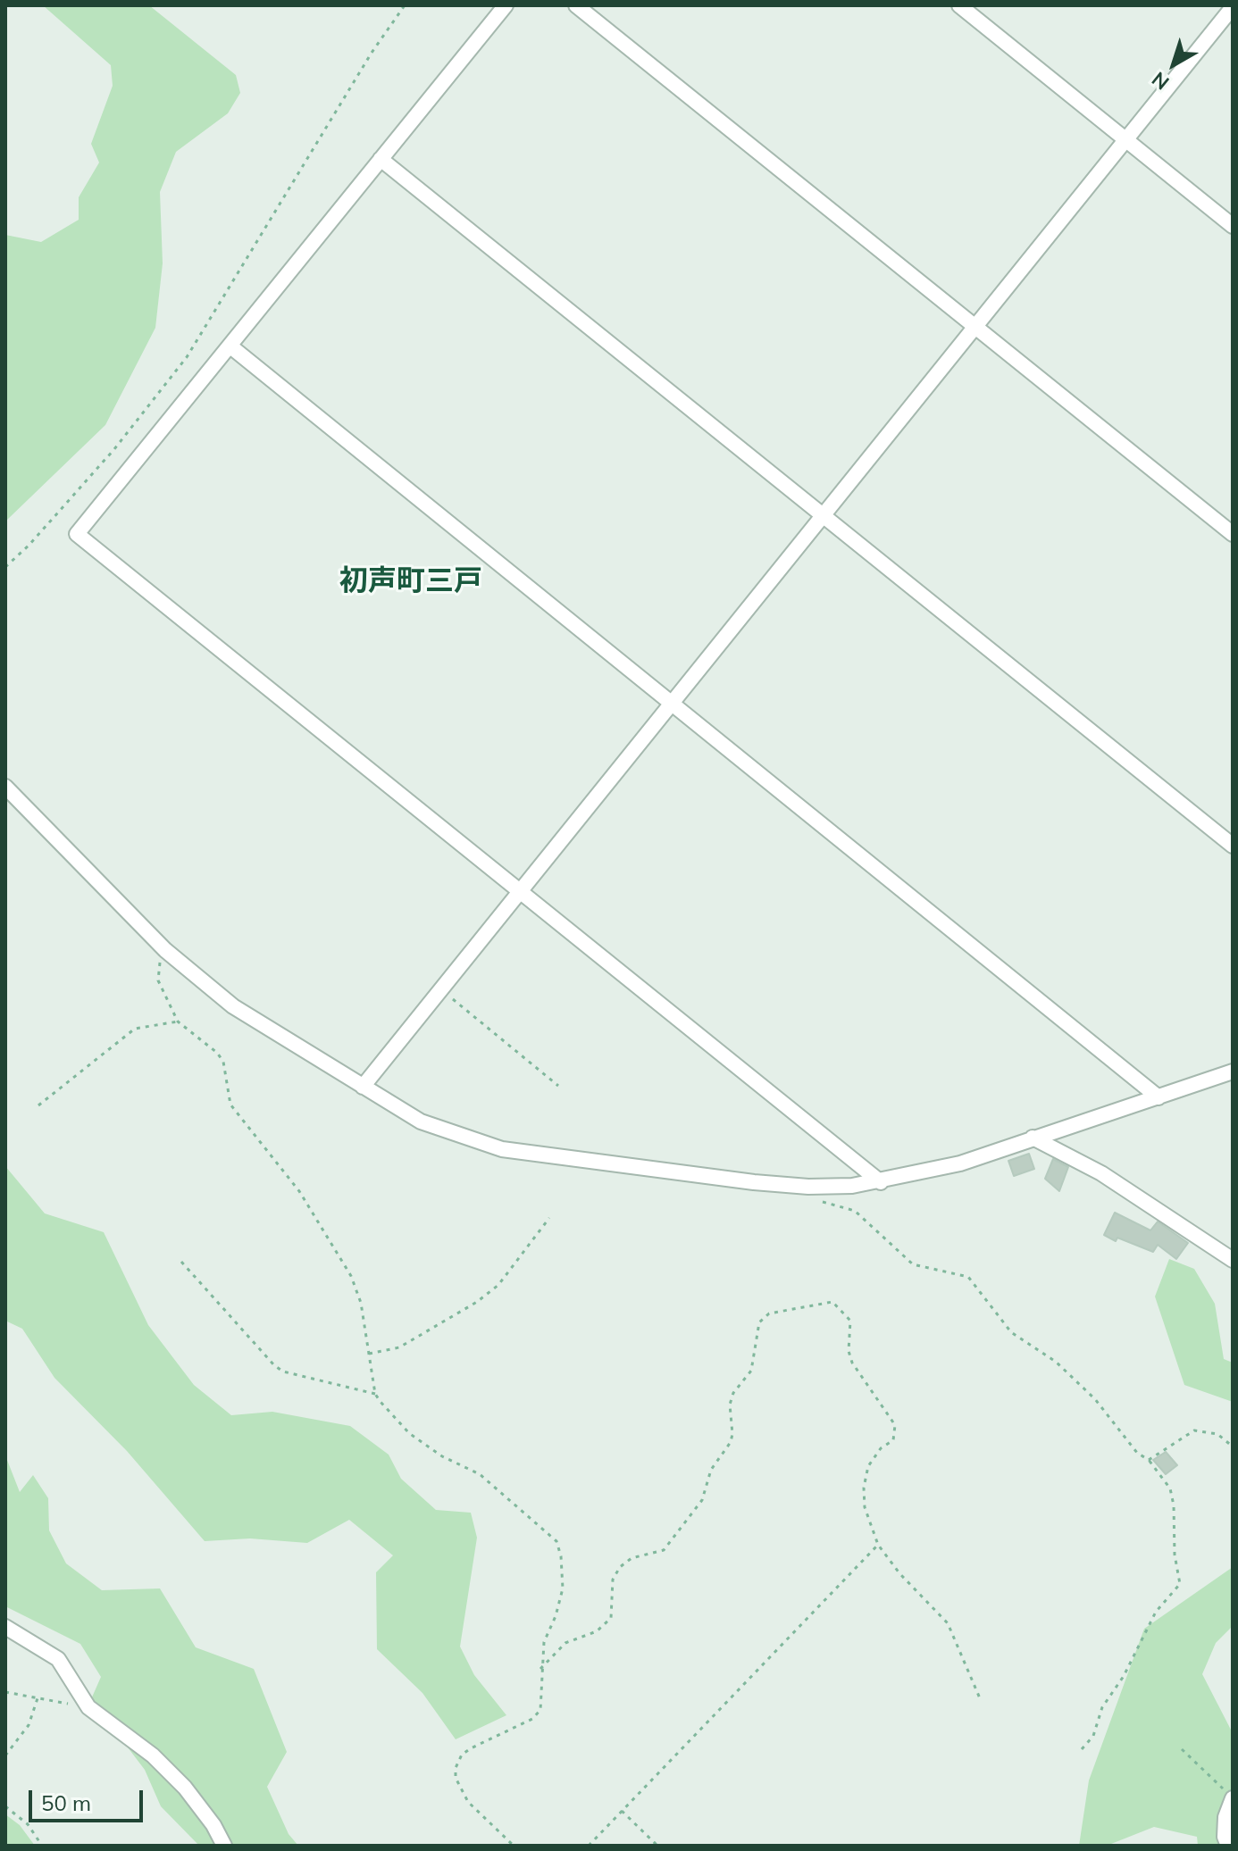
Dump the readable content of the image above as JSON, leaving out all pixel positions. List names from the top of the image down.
{
  "districts": ["初声町三戸"],
  "scale_bar": "50 m",
  "north": "bottom left"
}
